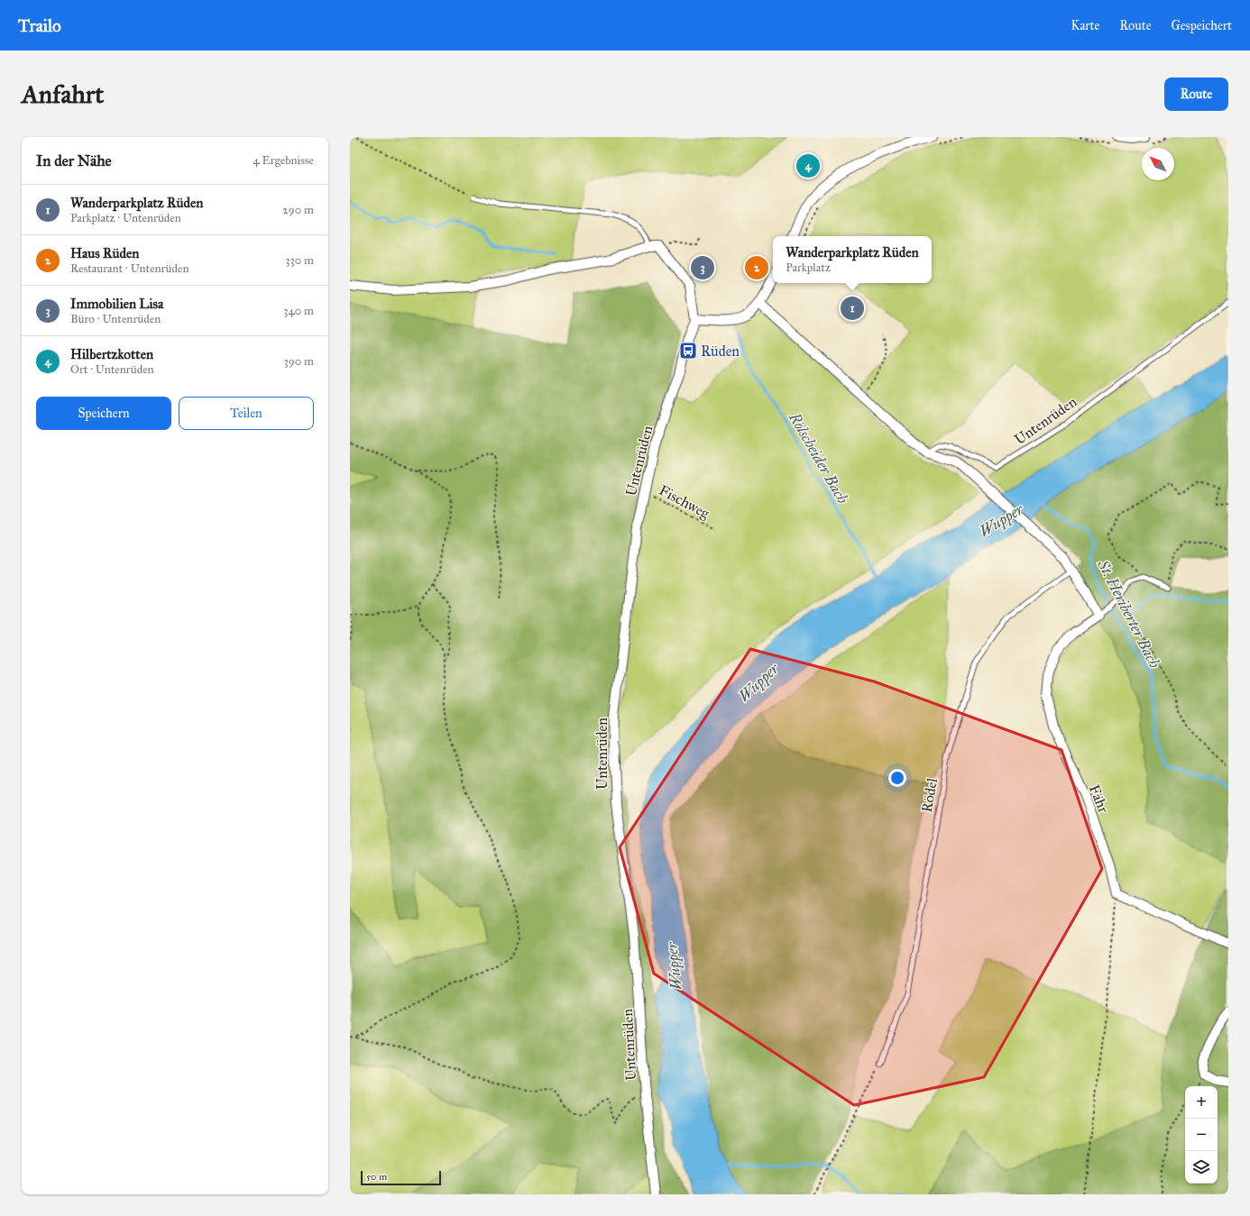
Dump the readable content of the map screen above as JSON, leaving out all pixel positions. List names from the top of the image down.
{
  "streets": {
    "street": ["Untenrüden", "Fähr"],
    "lane": ["Rödel"],
    "path": ["Fischweg"]
  },
  "crossings": [
    ["Untenrüden", "Fischweg"]
  ],
  "water": ["Rölscheider Bach", "Wupper", "St. Heriberter Bach"],
  "places": {
    "bus stop": ["Rüden"]
  },
  "scale_bar": "50 m",
  "north": "top left",
  "page": {
    "header": "Trailo",
    "nav": ["Karte", "Route", "Gespeichert"],
    "buttons": [
      "Route",
      ["Speichern", "Teilen"]
    ],
    "title": "Anfahrt",
    "heading": ["In der Nähe", "4 Ergebnisse"],
    "pins": [
      "4",
      "2",
      "3",
      "1"
    ],
    "list": [
      {
        "mark": "1",
        "name": "Wanderparkplatz Rüden",
        "note": "Parkplatz · Untenrüden",
        "value": "290 m"
      },
      {
        "mark": "2",
        "name": "Haus Rüden",
        "note": "Restaurant · Untenrüden",
        "value": "330 m"
      },
      {
        "mark": "3",
        "name": "Immobilien Lisa",
        "note": "Büro · Untenrüden",
        "value": "340 m"
      },
      {
        "mark": "4",
        "name": "Hilbertzkotten",
        "note": "Ort · Untenrüden",
        "value": "390 m"
      }
    ],
    "popup": ["Wanderparkplatz Rüden", "Parkplatz"],
    "map_buttons": ["+", "−"],
    "scale": "50 m"
  }
}
